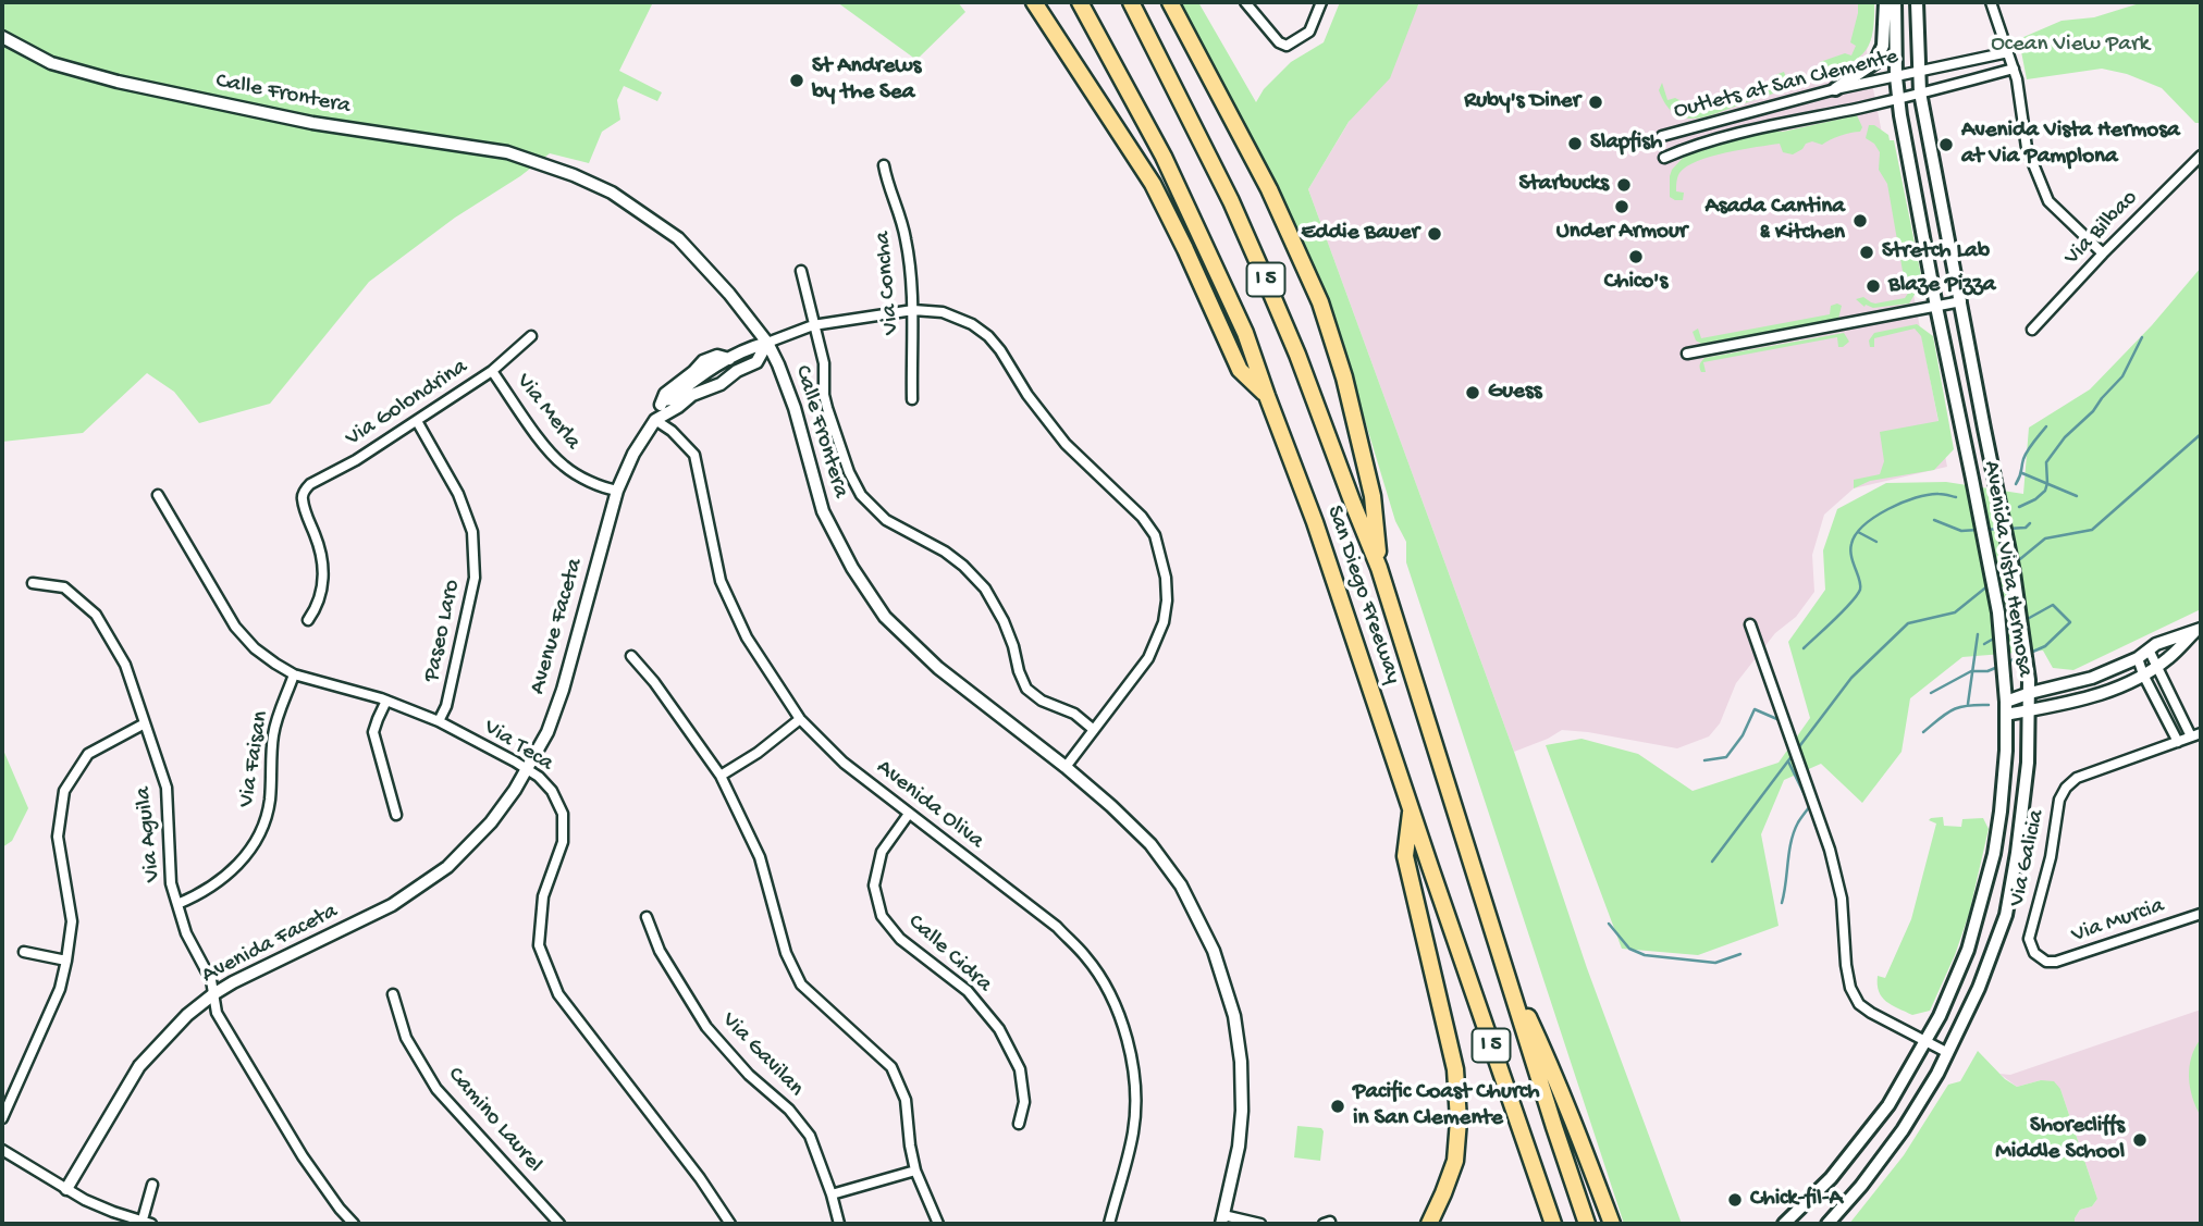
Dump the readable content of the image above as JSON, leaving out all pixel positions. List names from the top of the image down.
{
  "streets": {
    "highway": ["I 5", "San Diego Freeway"],
    "main road": ["Avenida Vista Hermosa"],
    "street": [
      "Outlets at San Clemente",
      "Calle Frontera",
      "Via Bilbao",
      "Via Concha",
      "Via Golondrina",
      "Via Merla",
      "Avenue Faceta",
      "Paseo Laro",
      "Via Teca",
      "Via Faisan",
      "Avenida Oliva",
      "Via Aguila",
      "Via Galicia",
      "Via Murcia",
      "Avenida Faceta",
      "Calle Cidra",
      "Via Gavilan",
      "Camino Laurel"
    ]
  },
  "crossings": [
    ["Outlets at San Clemente", "Avenida Vista Hermosa"],
    ["Via Golondrina", "Via Merla"],
    ["Via Golondrina", "Paseo Laro"],
    ["Via Merla", "Avenue Faceta"],
    ["Avenue Faceta", "Via Teca"],
    ["Avenue Faceta", "Avenida Faceta"],
    ["Paseo Laro", "Via Teca"],
    ["Via Teca", "Via Faisan"],
    ["Via Teca", "Avenida Faceta"],
    ["Via Faisan", "Via Aguila"],
    ["Avenida Oliva", "Calle Cidra"],
    ["Via Aguila", "Avenida Faceta"],
    ["Via Galicia", "Via Murcia"]
  ],
  "parks": ["Ocean View Park"],
  "places": [
    "St Andrews by the Sea",
    "Ruby's Diner",
    "Slapfish",
    "Avenida Vista Hermosa at Via Pamplona",
    "Starbucks",
    "Under Armour",
    "Asada Cantina & Kitchen",
    "Eddie Bauer",
    "Stretch Lab",
    "Chico's",
    "Blaze Pizza",
    "Guess",
    "Pacific Coast Church in San Clemente",
    "Shorecliffs Middle School",
    "Chick-fil-A"
  ]
}
